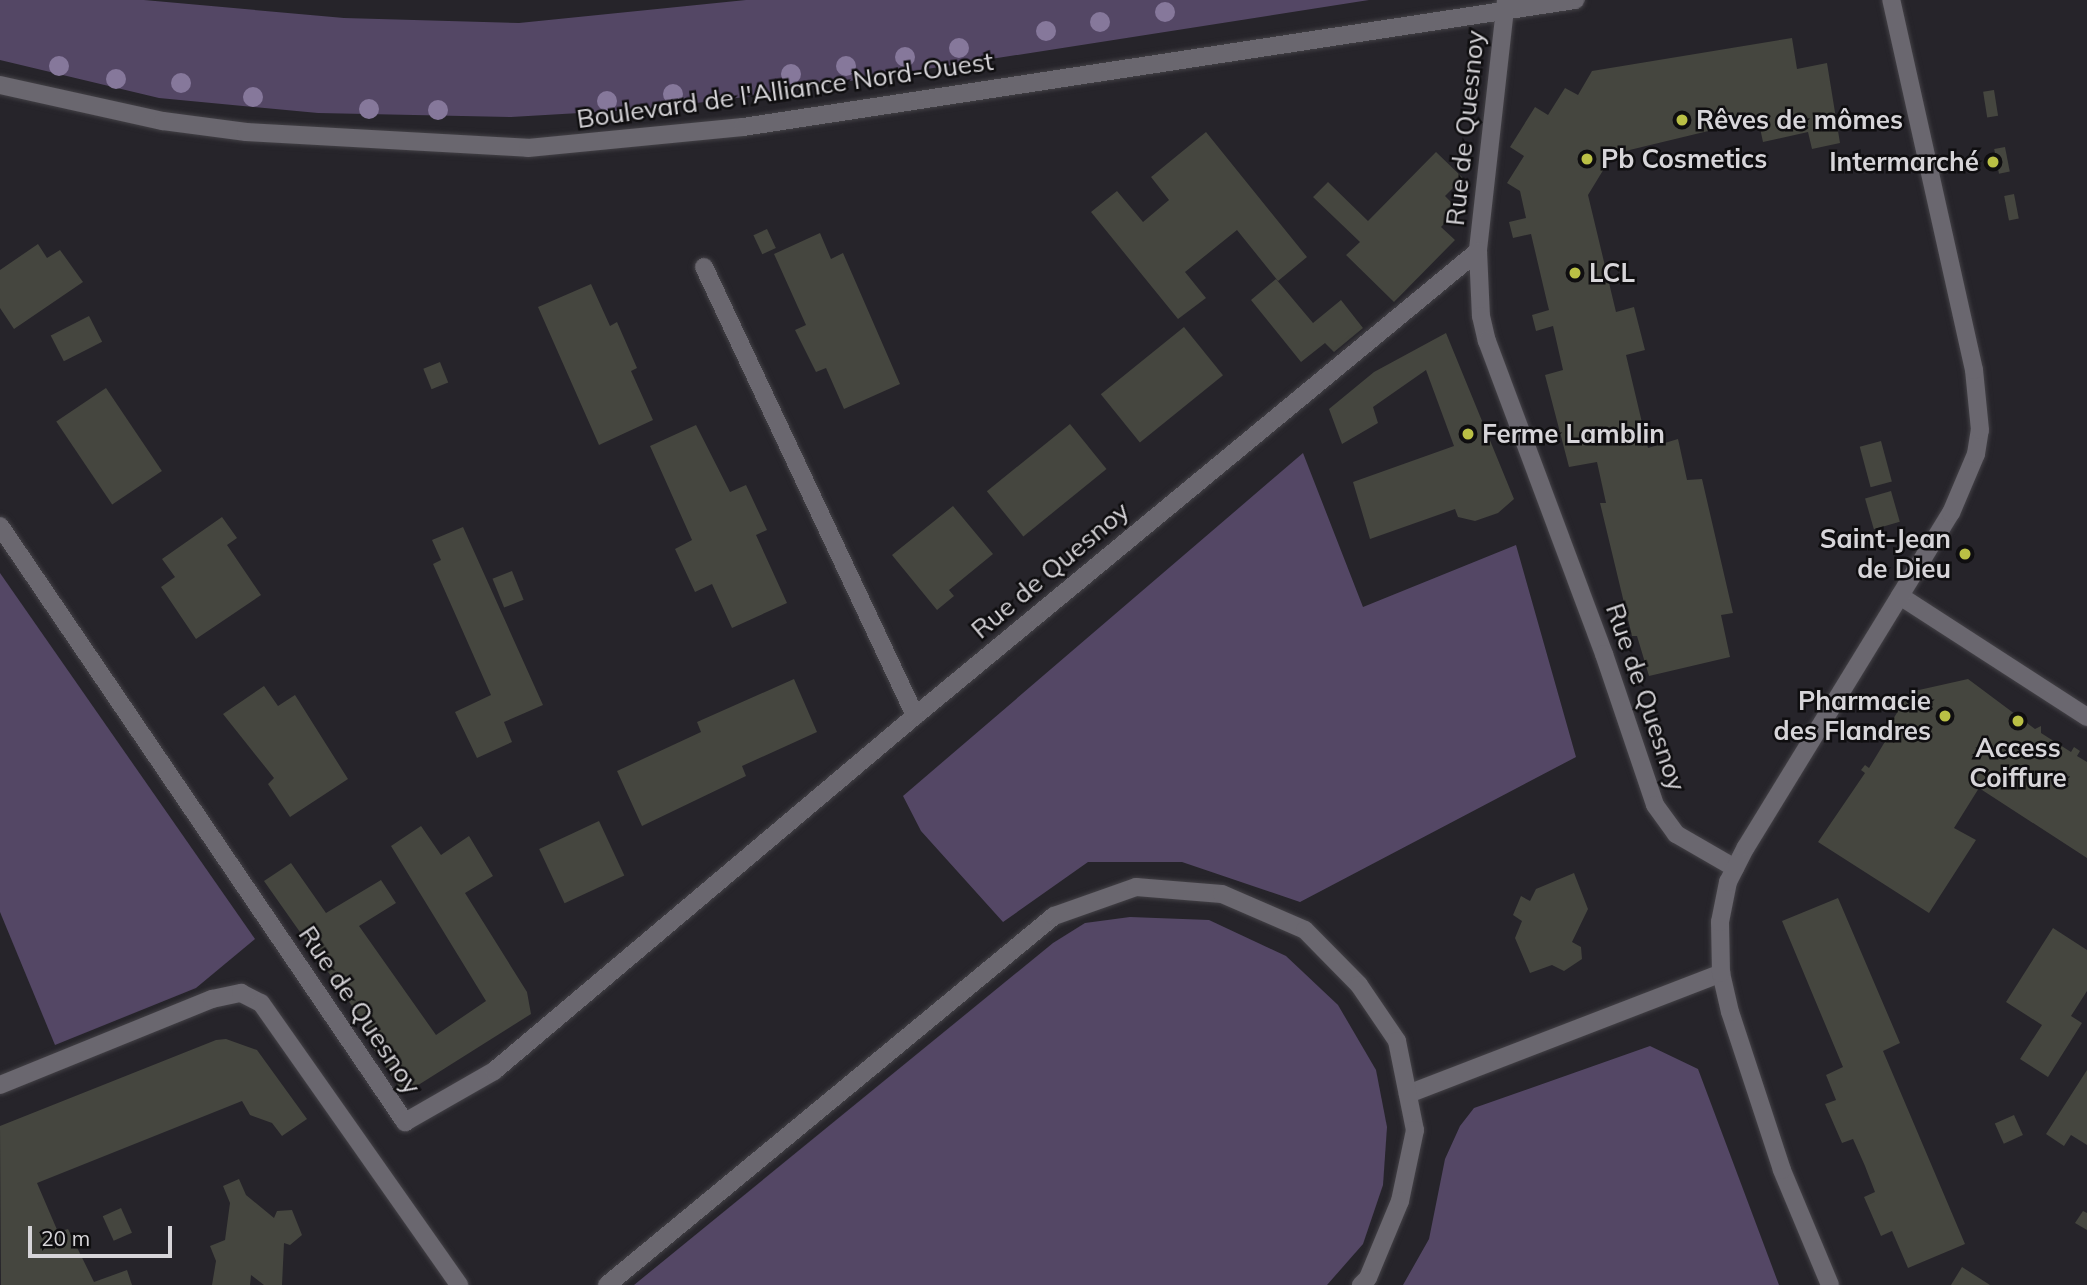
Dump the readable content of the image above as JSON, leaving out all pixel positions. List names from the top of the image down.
{
  "streets": {
    "street": ["Boulevard de l'Alliance Nord-Ouest", "Rue de Quesnoy"]
  },
  "crossings": [
    ["Boulevard de l'Alliance Nord-Ouest", "Rue de Quesnoy"]
  ],
  "places": [
    "Rêves de mômes",
    "Pb Cosmetics",
    "Intermarché",
    "LCL",
    "Ferme Lamblin",
    "Saint-Jean de Dieu",
    "Pharmacie des Flandres",
    "Access Coiffure"
  ],
  "scale_bar": "20 m"
}
